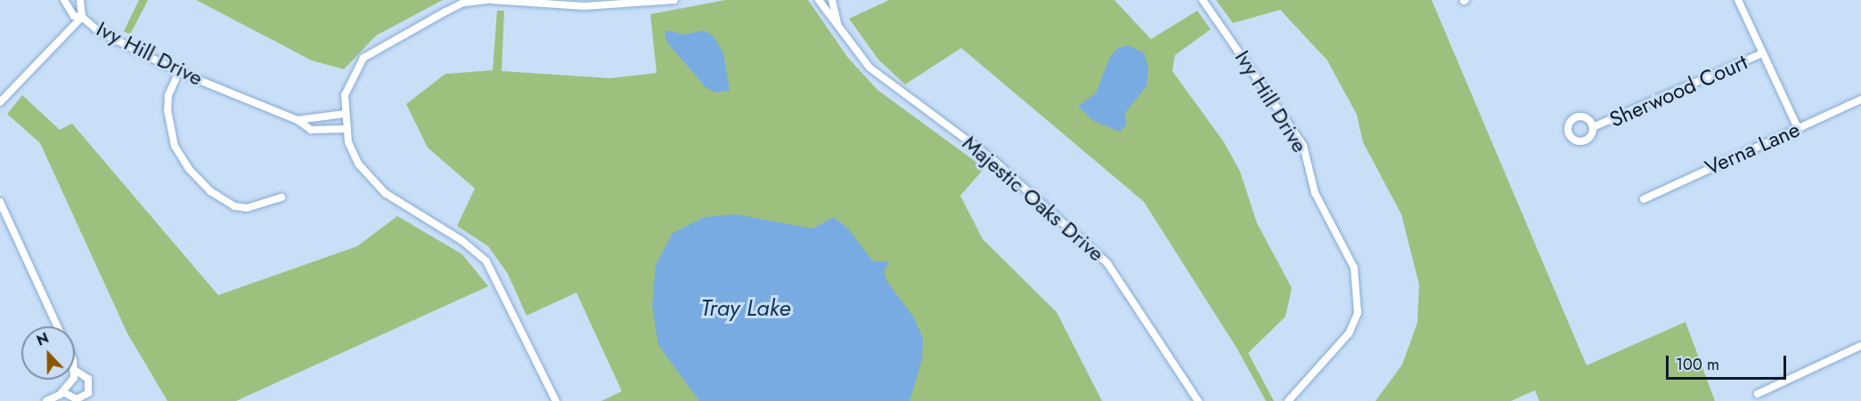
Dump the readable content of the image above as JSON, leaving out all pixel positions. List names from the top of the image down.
{
  "streets": {
    "street": [
      "Ivy Hill Drive",
      "Sherwood Court",
      "Verna Lane",
      "Majestic Oaks Drive"
    ]
  },
  "water": ["Tray Lake"],
  "scale_bar": "100 m",
  "north": "top"
}
